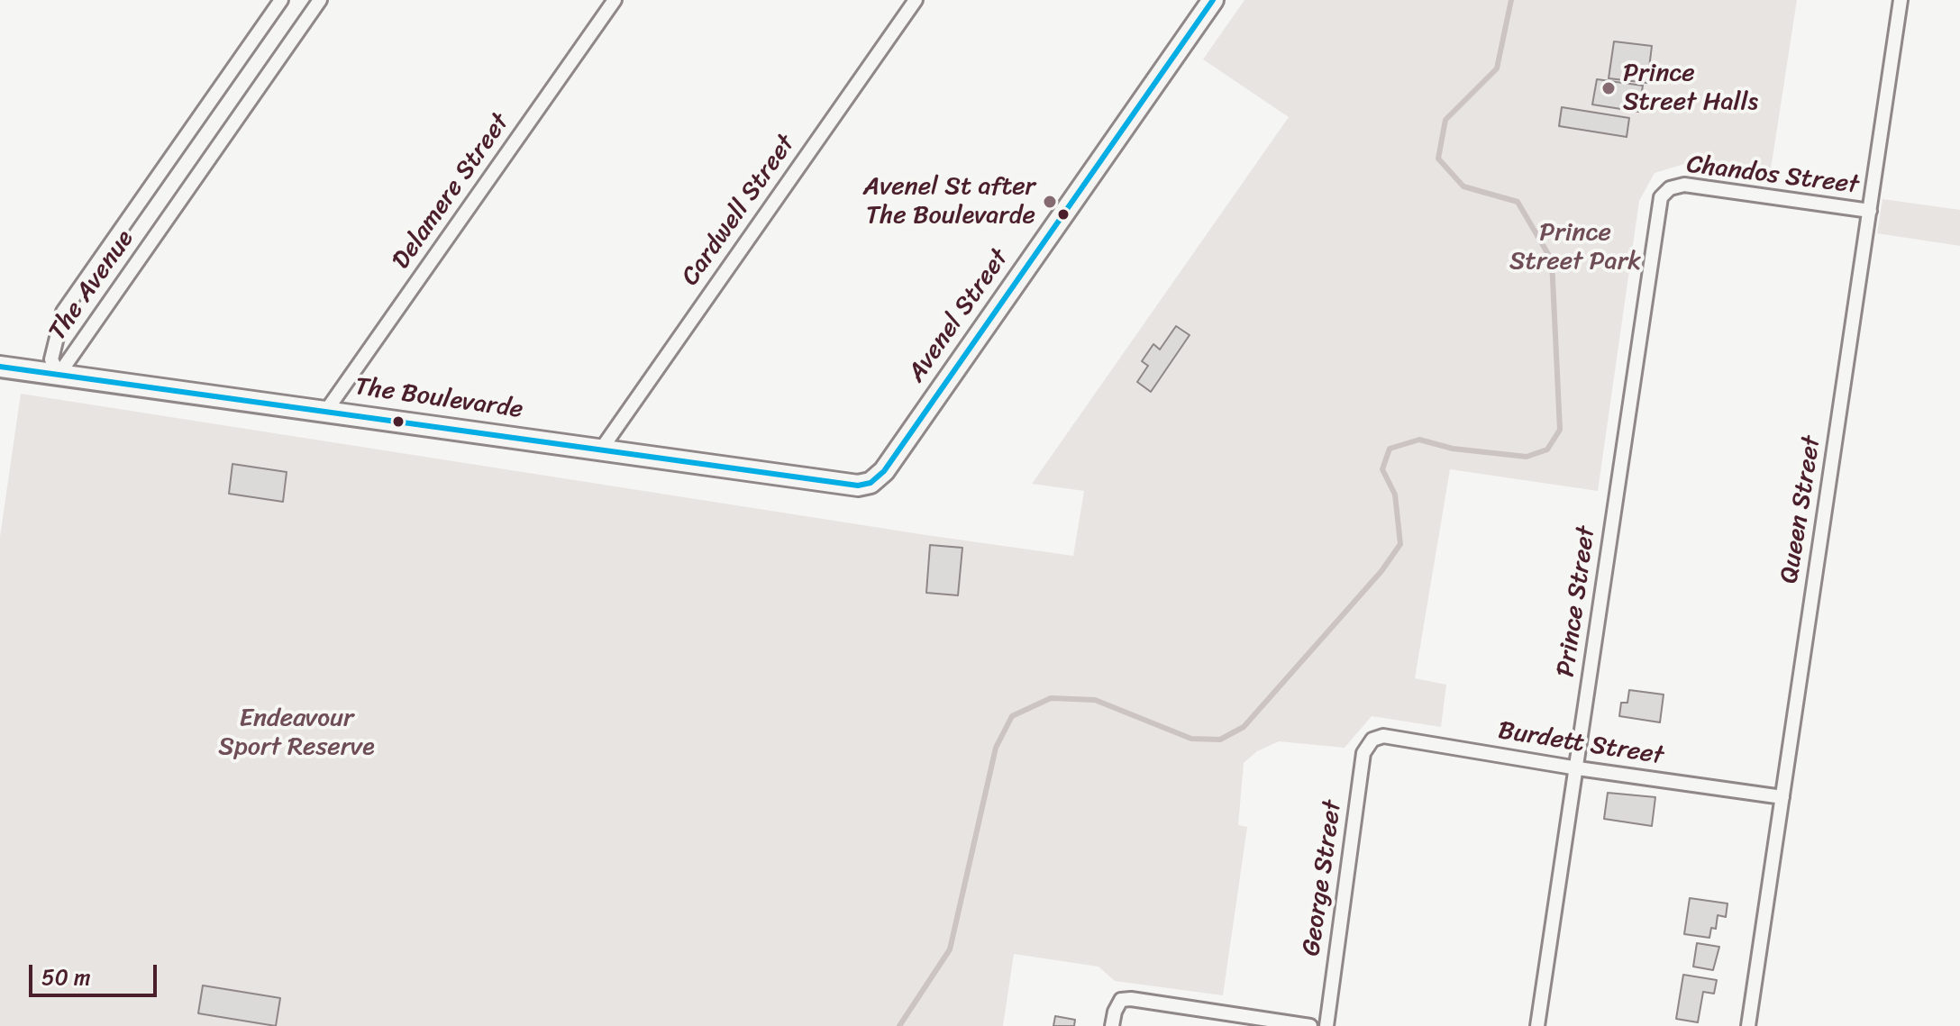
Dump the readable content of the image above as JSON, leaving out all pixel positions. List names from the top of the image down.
{
  "streets": {
    "street": [
      "Chandos Street",
      "Delamere Street",
      "Cardwell Street",
      "The Avenue",
      "Avenel Street",
      "The Boulevarde",
      "Queen Street",
      "Prince Street",
      "Burdett Street",
      "George Street"
    ]
  },
  "crossings": [
    ["Chandos Street", "Queen Street"],
    ["Chandos Street", "Prince Street"],
    ["Delamere Street", "The Boulevarde"],
    ["Cardwell Street", "The Boulevarde"],
    ["The Avenue", "The Boulevarde"],
    ["Avenel Street", "The Boulevarde"],
    ["Queen Street", "Burdett Street"],
    ["Prince Street", "Burdett Street"],
    ["Burdett Street", "George Street"]
  ],
  "parks": ["Prince Street Park", "Endeavour Sport Reserve"],
  "places": ["Prince Street Halls", "Avenel St after The Boulevarde"],
  "scale_bar": "50 m"
}
